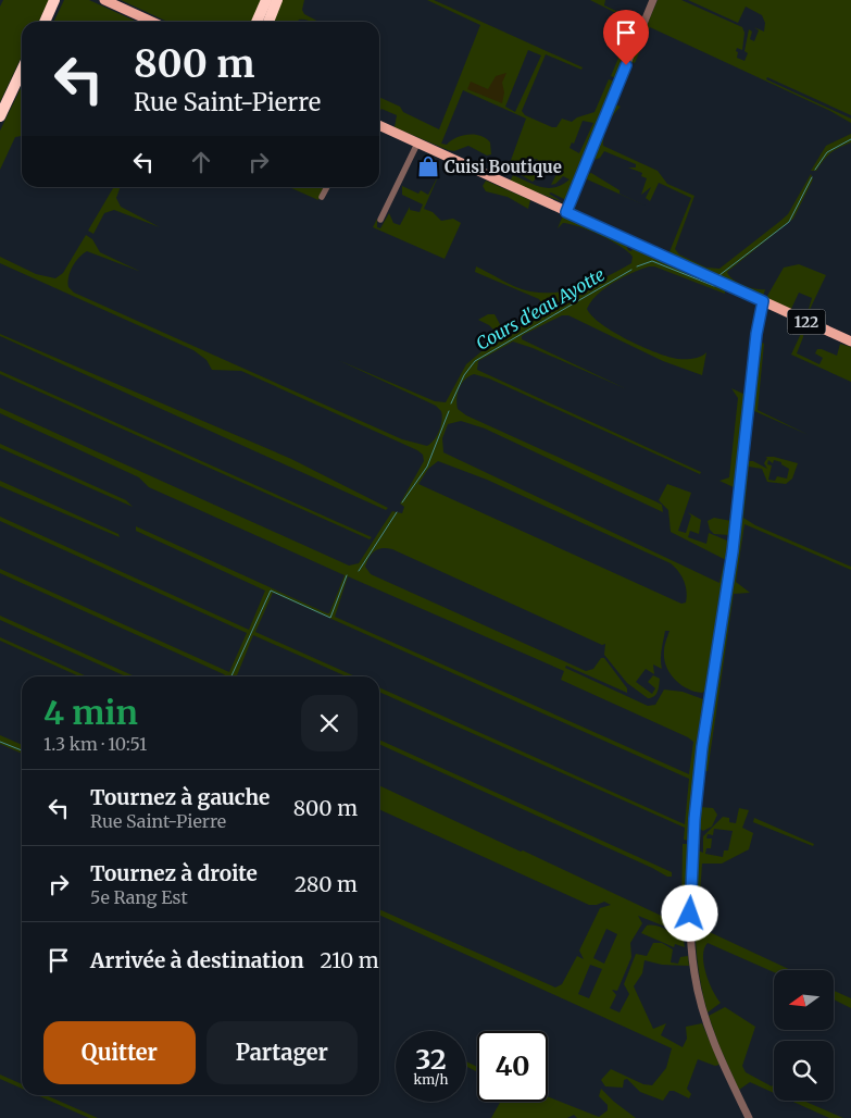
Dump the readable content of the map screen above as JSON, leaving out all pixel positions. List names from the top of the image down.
{
  "streets": {
    "main road": ["122"]
  },
  "water": ["Cours d'eau Ayotte"],
  "places": {
    "shop": ["Cuisi Boutique"]
  },
  "north": "left",
  "page": {
    "turn": ["800 m", "Rue Saint-Pierre"],
    "heading": ["4 min", "1.3 km · 10:51"],
    "list": [
      {
        "name": "Tournez à gauche",
        "note": "Rue Saint-Pierre",
        "value": "800 m"
      },
      {
        "name": "Tournez à droite",
        "note": "5e Rang Est",
        "value": "280 m"
      },
      {
        "name": "Arrivée à destination",
        "value": "210 m"
      }
    ],
    "buttons": ["Quitter", "Partager"],
    "speed": "32 km/h",
    "limit": "40"
  }
}
